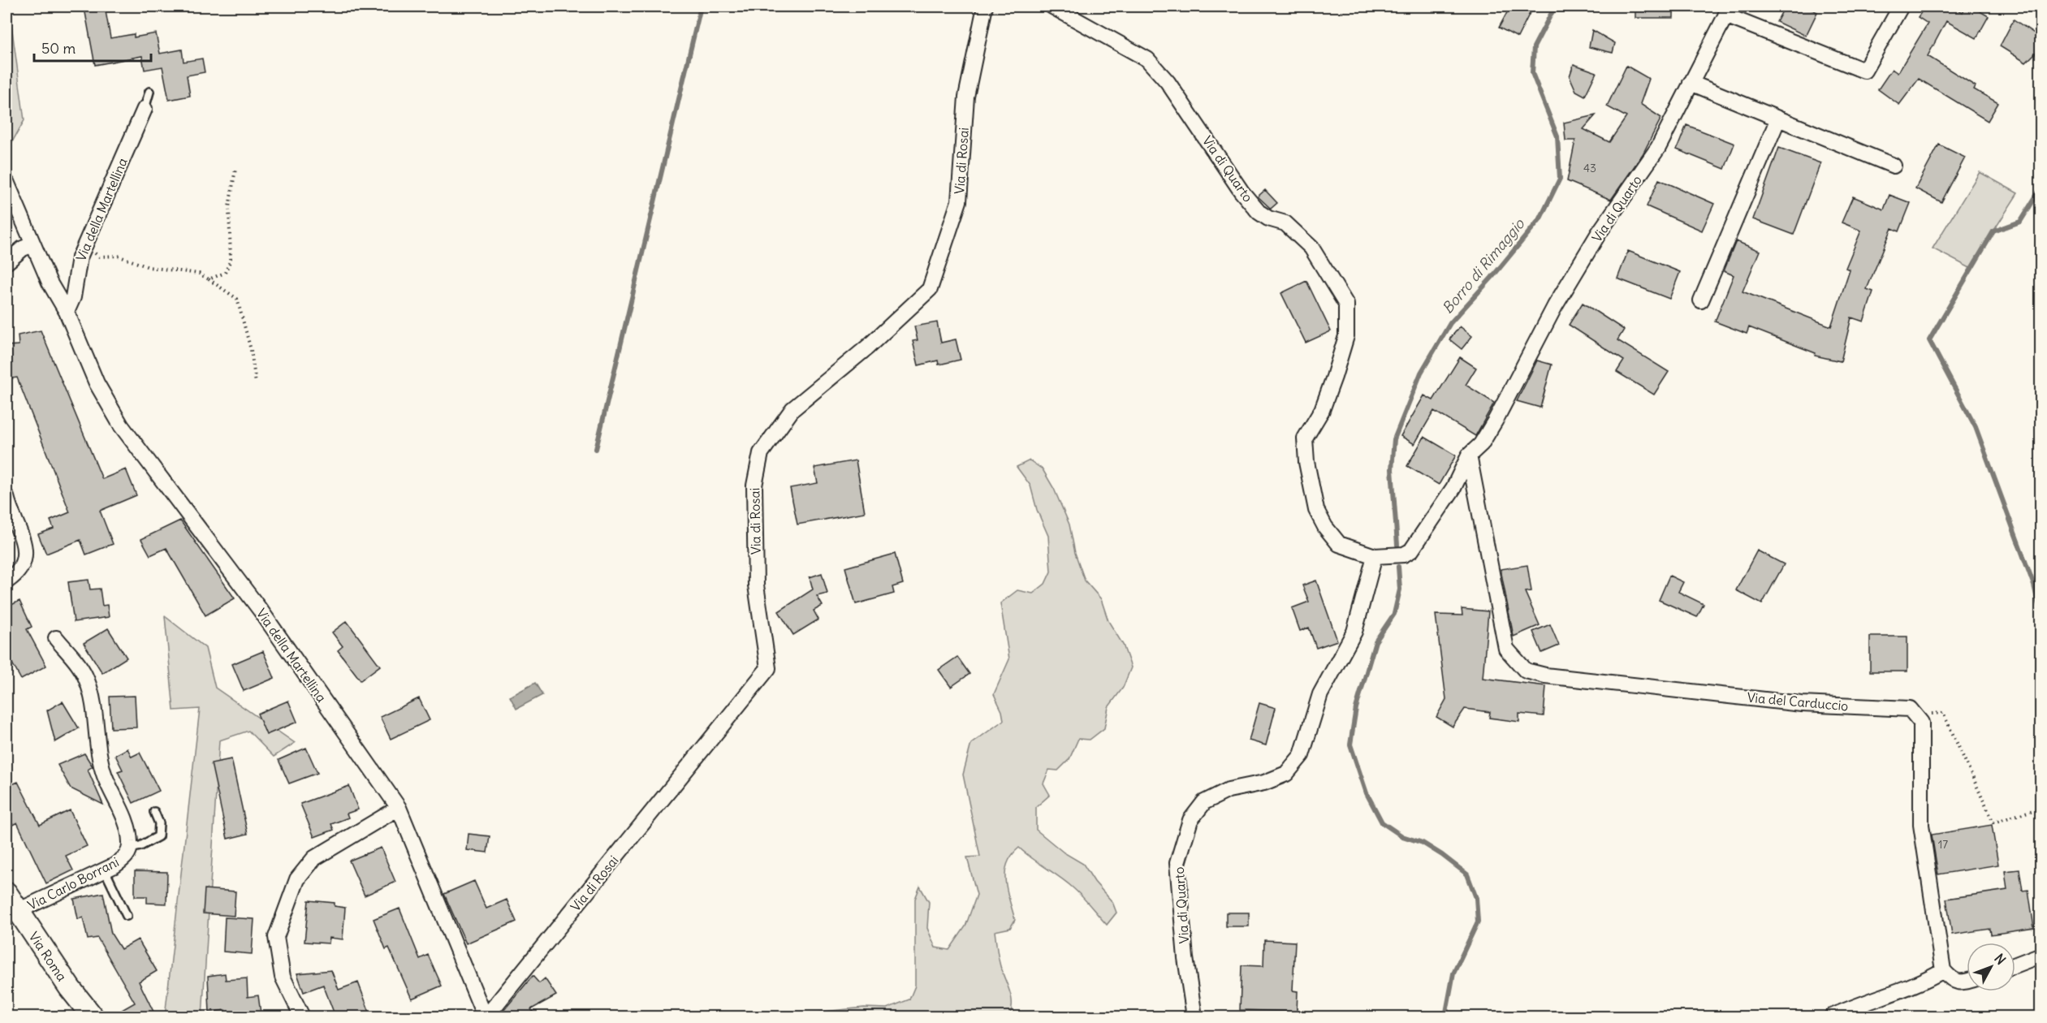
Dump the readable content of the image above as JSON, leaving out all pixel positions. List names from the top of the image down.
{
  "streets": {
    "main road": ["Via Roma"],
    "street": [
      "Via di Rosai",
      "Via di Quarto",
      "Via della Martellina",
      "Via del Carduccio",
      "Via Carlo Borrani"
    ]
  },
  "crossings": [
    ["Via di Rosai", "Via della Martellina"],
    ["Via di Quarto", "Via del Carduccio"],
    ["Via Carlo Borrani", "Via Roma"]
  ],
  "water": ["Borro di Rimaggio"],
  "house_numbers": ["43", "17"],
  "scale_bar": "50 m",
  "north": "top right"
}
